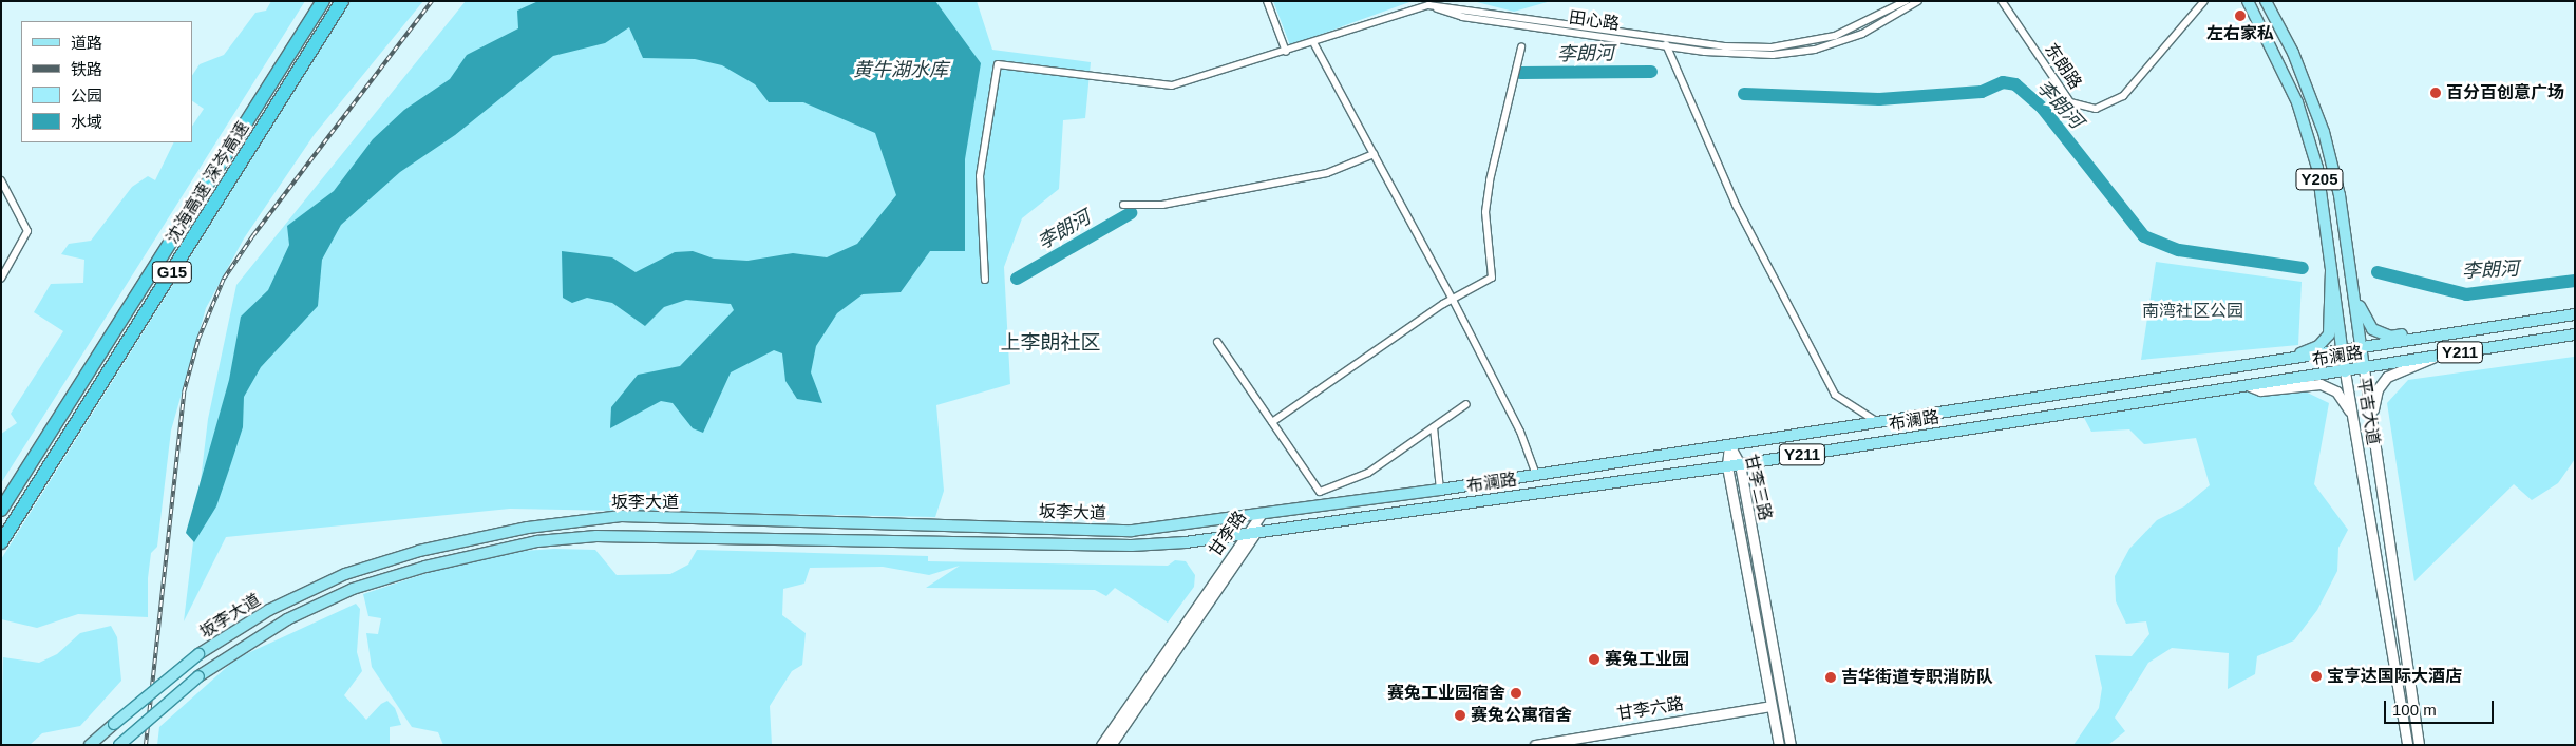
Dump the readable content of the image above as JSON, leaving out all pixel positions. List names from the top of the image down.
{
  "streets": {
    "highway": ["沈海高速 深岑高速", "G15"],
    "main road": [
      "Y205",
      "Y211",
      "布澜路",
      "平吉大道",
      "坂李大道"
    ],
    "street": [
      "田心路",
      "东朗路",
      "甘李三路",
      "甘李路",
      "甘李六路"
    ]
  },
  "crossings": [
    ["布澜路", "平吉大道"],
    ["布澜路", "甘李三路"],
    ["布澜路", "坂李大道"],
    ["布澜路", "甘李路"],
    ["坂李大道", "甘李路"]
  ],
  "districts": ["上李朗社区"],
  "water": ["李朗河", "黄牛湖水库"],
  "parks": ["南湾社区公园"],
  "places": [
    "左右家私",
    "百分百创意广场",
    "赛兔工业园",
    "宝亨达国际大酒店",
    "吉华街道专职消防队",
    "赛兔工业园宿舍",
    "赛兔公寓宿舍"
  ],
  "legend": [
    "道路",
    "铁路",
    "公园",
    "水域"
  ],
  "scale_bar": "100 m"
}
